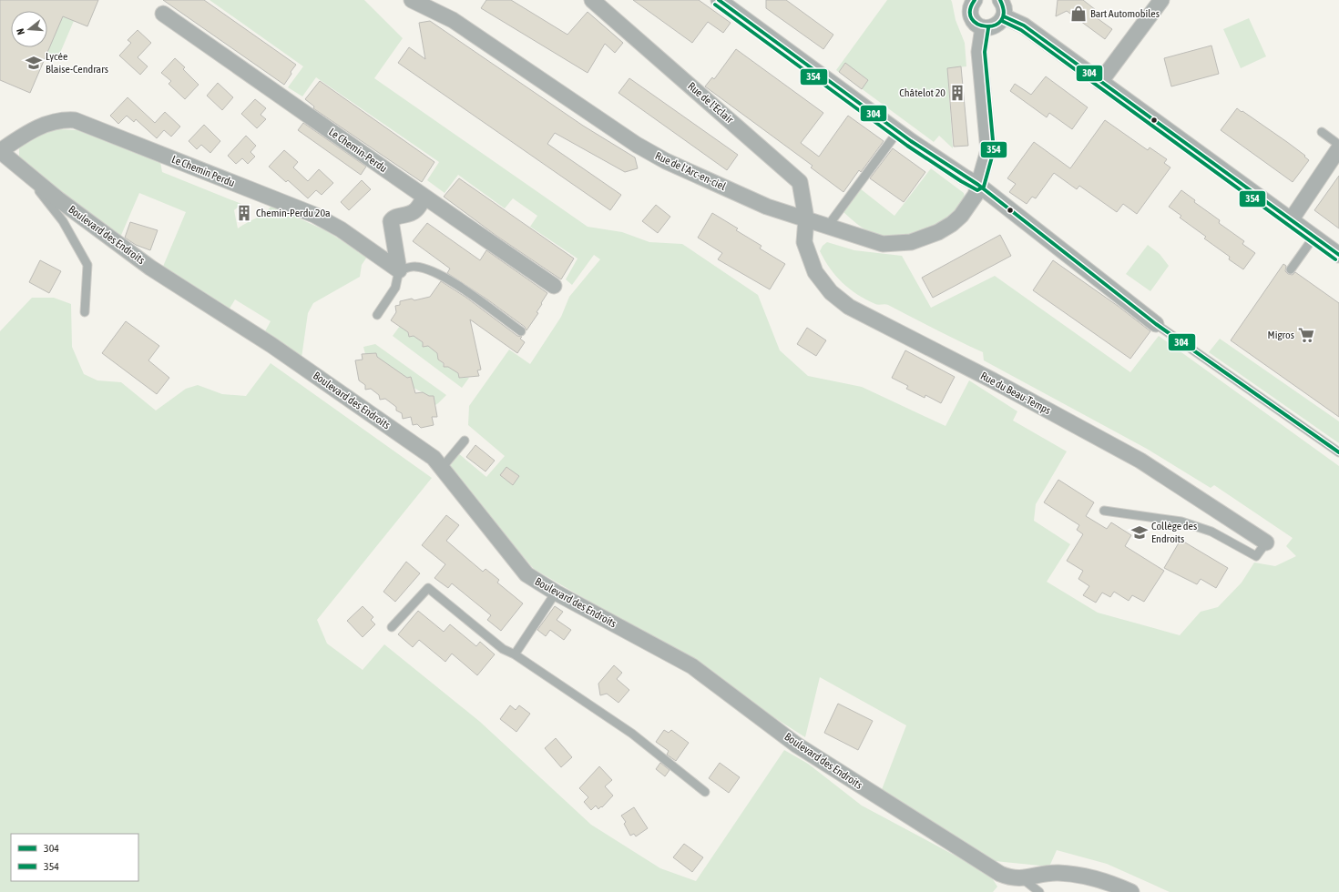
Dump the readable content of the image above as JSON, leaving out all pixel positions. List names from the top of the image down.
{
  "streets": {
    "street": [
      "Rue de l'Eclair",
      "Le Chemin-Perdu",
      "Le Chemin Perdu",
      "Rue de l'Arc-en-ciel",
      "Boulevard des Endroits",
      "Rue du Beau-Temps"
    ]
  },
  "crossings": [
    ["Rue de l'Eclair", "Rue de l'Arc-en-ciel"],
    ["Rue de l'Eclair", "Rue du Beau-Temps"],
    ["Le Chemin Perdu", "Boulevard des Endroits"],
    ["Rue de l'Arc-en-ciel", "Rue du Beau-Temps"]
  ],
  "places": {
    "shop": ["Bart Automobiles"],
    "school or university": ["Lycée Blaise-Cendrars", "Collège des Endroits"],
    "building": ["Châtelot 20", "Chemin-Perdu 20a"],
    "supermarket": ["Migros"]
  },
  "lines": ["transit line 304", "transit line 354"],
  "legend": ["304", "354"],
  "north": "left"
}
